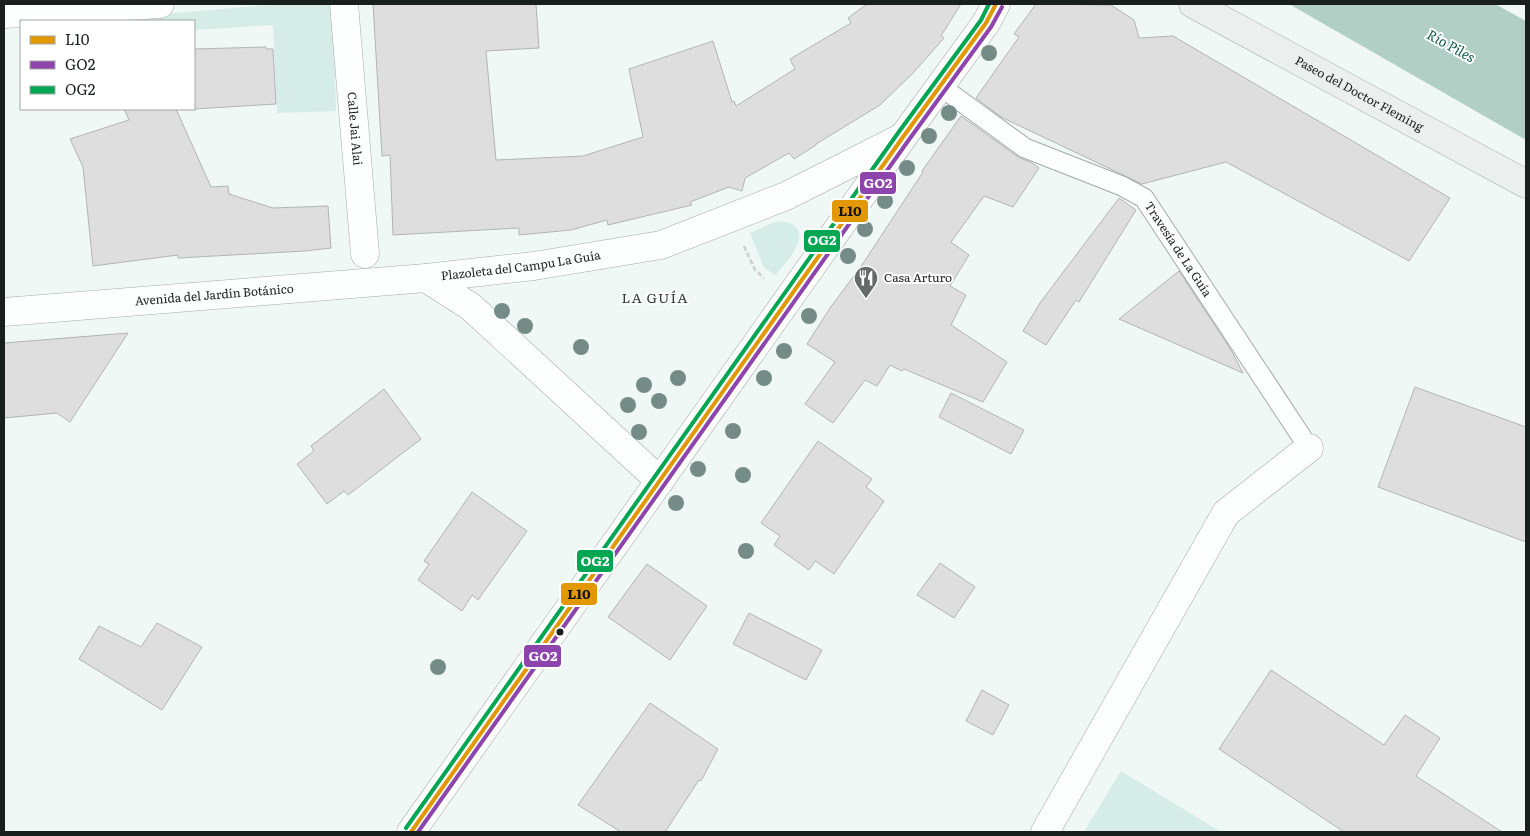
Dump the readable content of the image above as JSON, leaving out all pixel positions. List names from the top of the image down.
{
  "streets": {
    "main road": ["Paseo del Doctor Fleming"],
    "street": ["Calle Jai Alai", "Plazoleta del Campu La Guía", "Avenida del Jardín Botánico"],
    "lane": ["Travesía de La Guía"]
  },
  "crossings": [
    ["Plazoleta del Campu La Guía", "Avenida del Jardín Botánico"]
  ],
  "districts": ["LA GUÍA"],
  "water": ["Río Piles"],
  "places": {
    "restaurant": ["Casa Arturo"]
  },
  "lines": ["transit line L10", "transit line OG2", "transit line GO2"],
  "legend": ["L10", "GO2", "OG2"]
}
